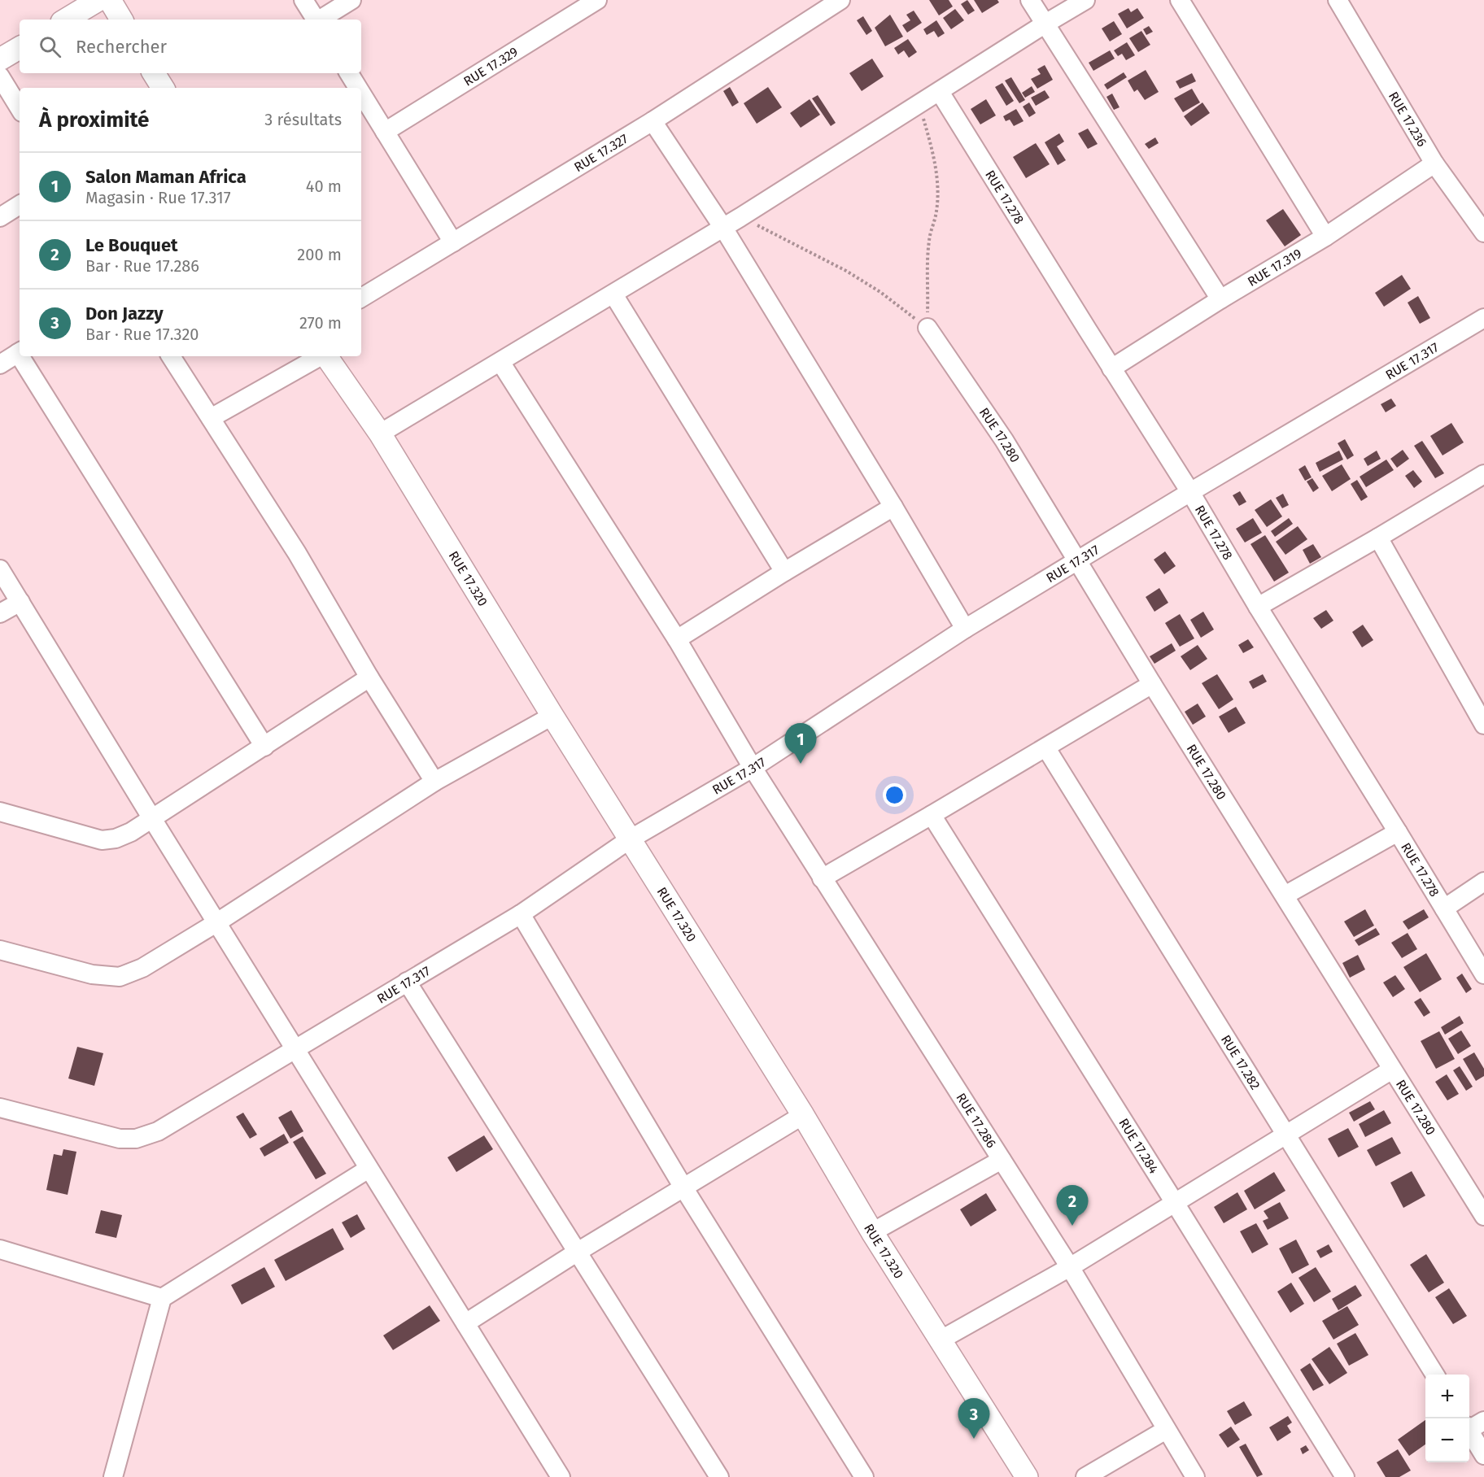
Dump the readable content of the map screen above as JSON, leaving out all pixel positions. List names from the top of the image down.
{
  "streets": {
    "street": [
      "RUE 17.329",
      "RUE 17.236",
      "RUE 17.327",
      "RUE 17.278",
      "RUE 17.319",
      "RUE 17.317",
      "RUE 17.280",
      "RUE 17.320",
      "RUE 17.282",
      "RUE 17.286",
      "RUE 17.284"
    ]
  },
  "crossings": [
    ["RUE 17.236", "RUE 17.319"],
    ["RUE 17.278", "RUE 17.319"],
    ["RUE 17.278", "RUE 17.317"],
    ["RUE 17.317", "RUE 17.280"],
    ["RUE 17.317", "RUE 17.320"],
    ["RUE 17.317", "RUE 17.286"]
  ],
  "page": {
    "search": "Rechercher",
    "heading": ["À proximité", "3 résultats"],
    "list": [
      {
        "mark": "1",
        "name": "Salon Maman Africa",
        "note": "Magasin · Rue 17.317",
        "value": "40 m"
      },
      {
        "mark": "2",
        "name": "Le Bouquet",
        "note": "Bar · Rue 17.286",
        "value": "200 m"
      },
      {
        "mark": "3",
        "name": "Don Jazzy",
        "note": "Bar · Rue 17.320",
        "value": "270 m"
      }
    ],
    "pins": ["1", "2", "3"],
    "map_buttons": ["+", "−"]
  }
}
